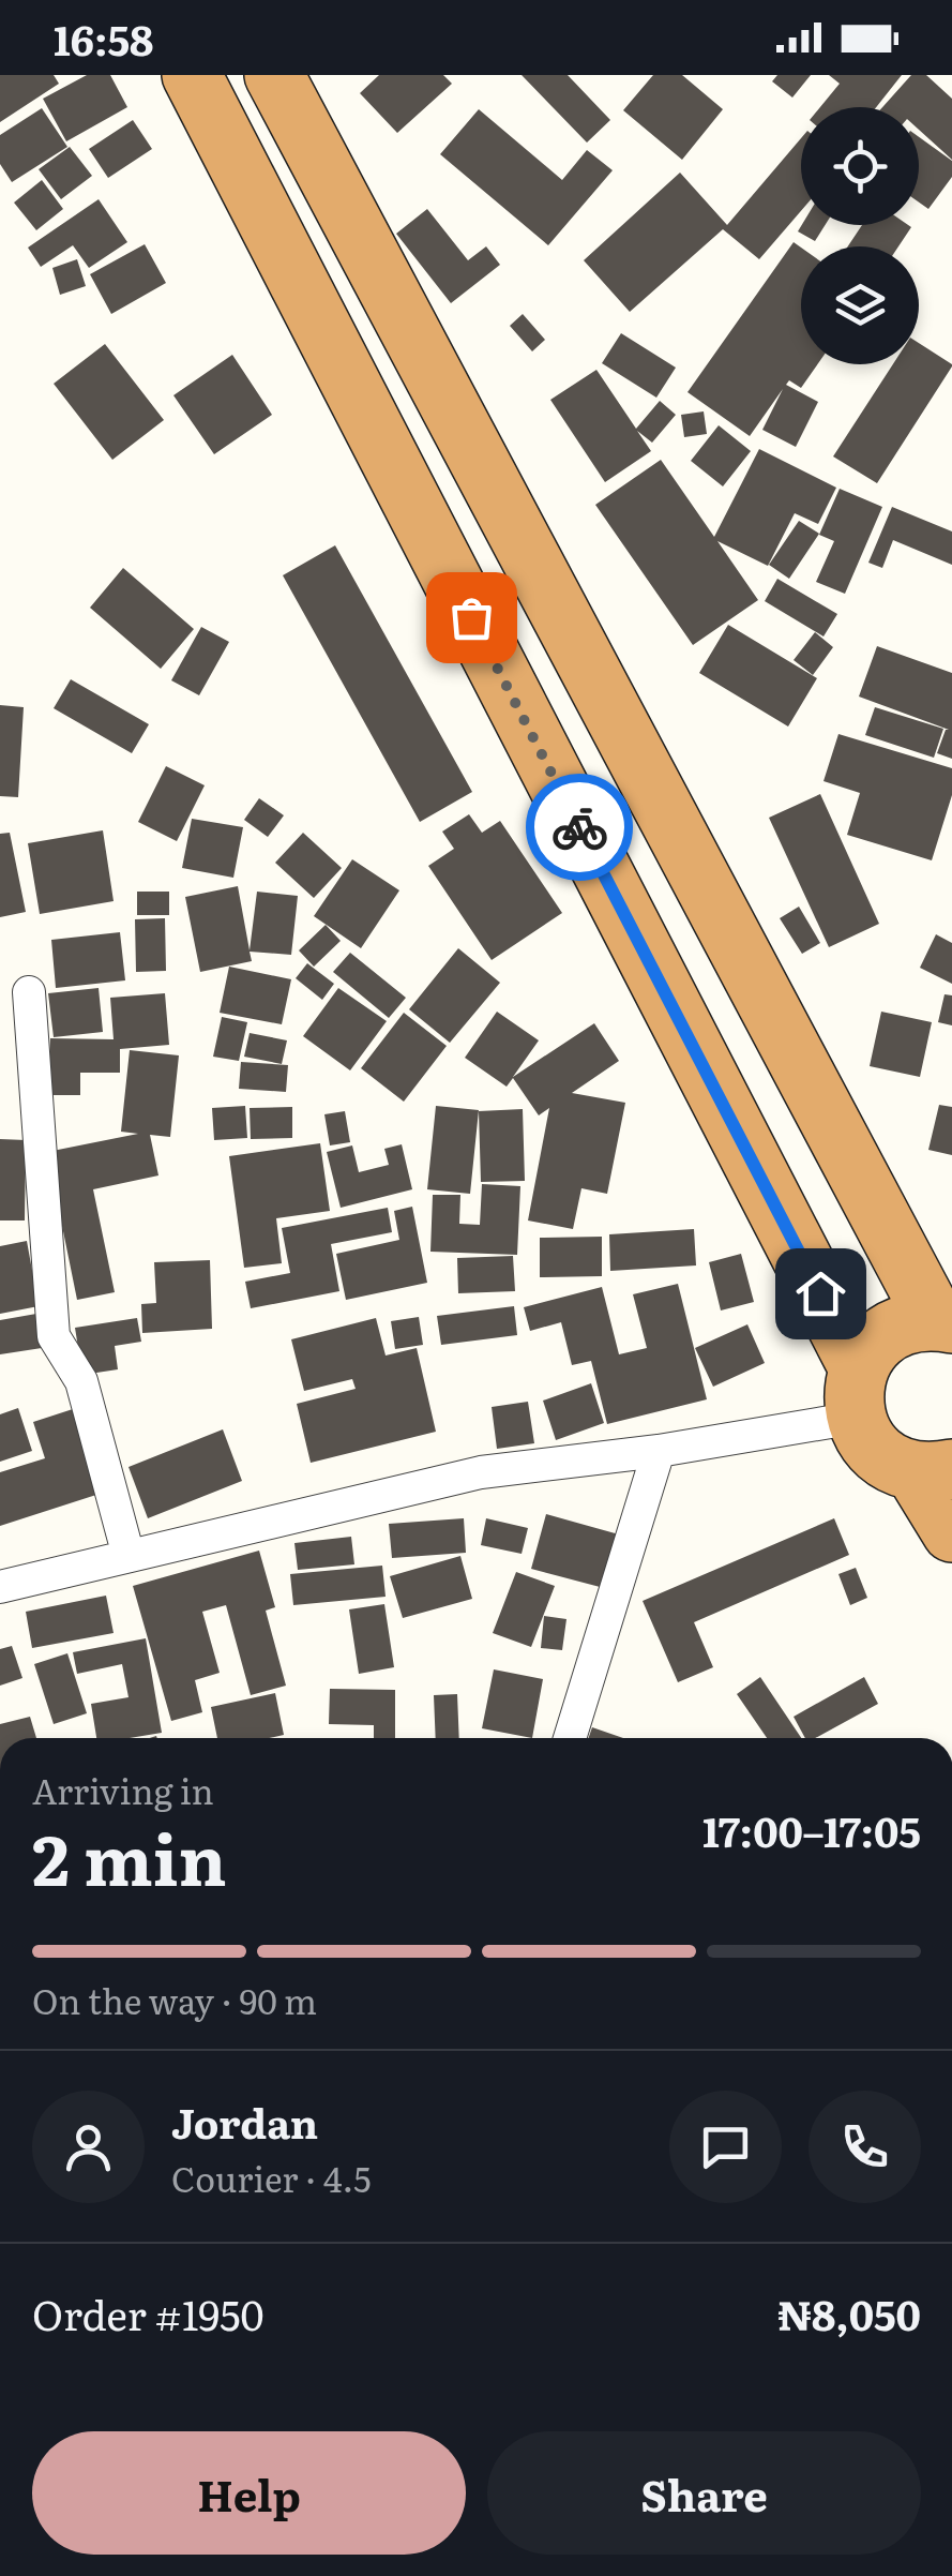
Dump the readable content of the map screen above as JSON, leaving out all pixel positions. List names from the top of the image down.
{
  "page": {
    "status": "16:58",
    "heading": ["2 min", "Arriving in", "17:00–17:05"],
    "panel": [
      "Jordan",
      "Courier · 4.5",
      "Order #1950",
      "₦8,050"
    ],
    "bar": "On the way · 90 m",
    "buttons": ["Help", "Share"]
  }
}
